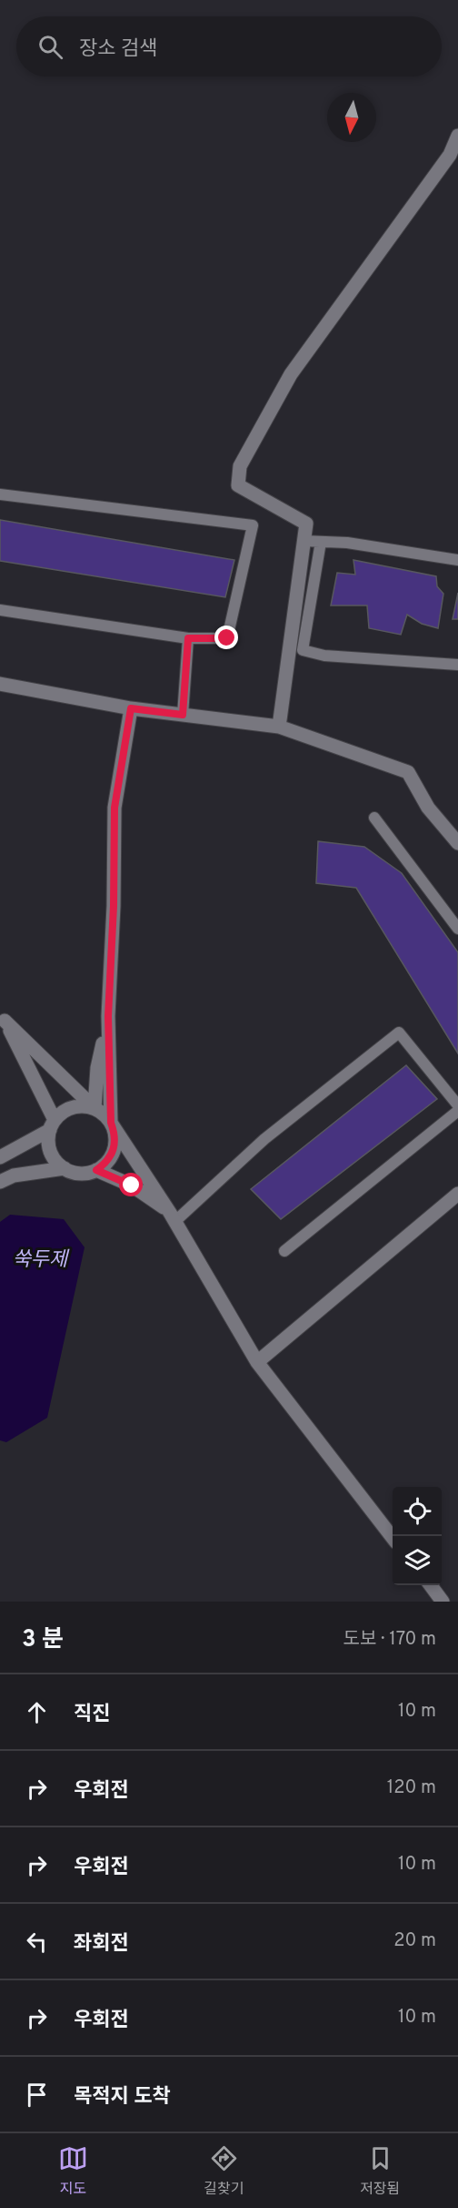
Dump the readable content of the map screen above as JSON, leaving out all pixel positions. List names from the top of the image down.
{
  "water": ["쑥두제"],
  "north": "bottom",
  "page": {
    "search": "장소 검색",
    "heading": ["3 분", "도보 · 170 m"],
    "list": [
      ["직진", "10 m"],
      ["우회전", "120 m"],
      ["우회전", "10 m"],
      ["좌회전", "20 m"],
      ["우회전", "10 m"],
      "목적지 도착"
    ],
    "nav": ["지도", "길찾기", "저장됨"]
  }
}
